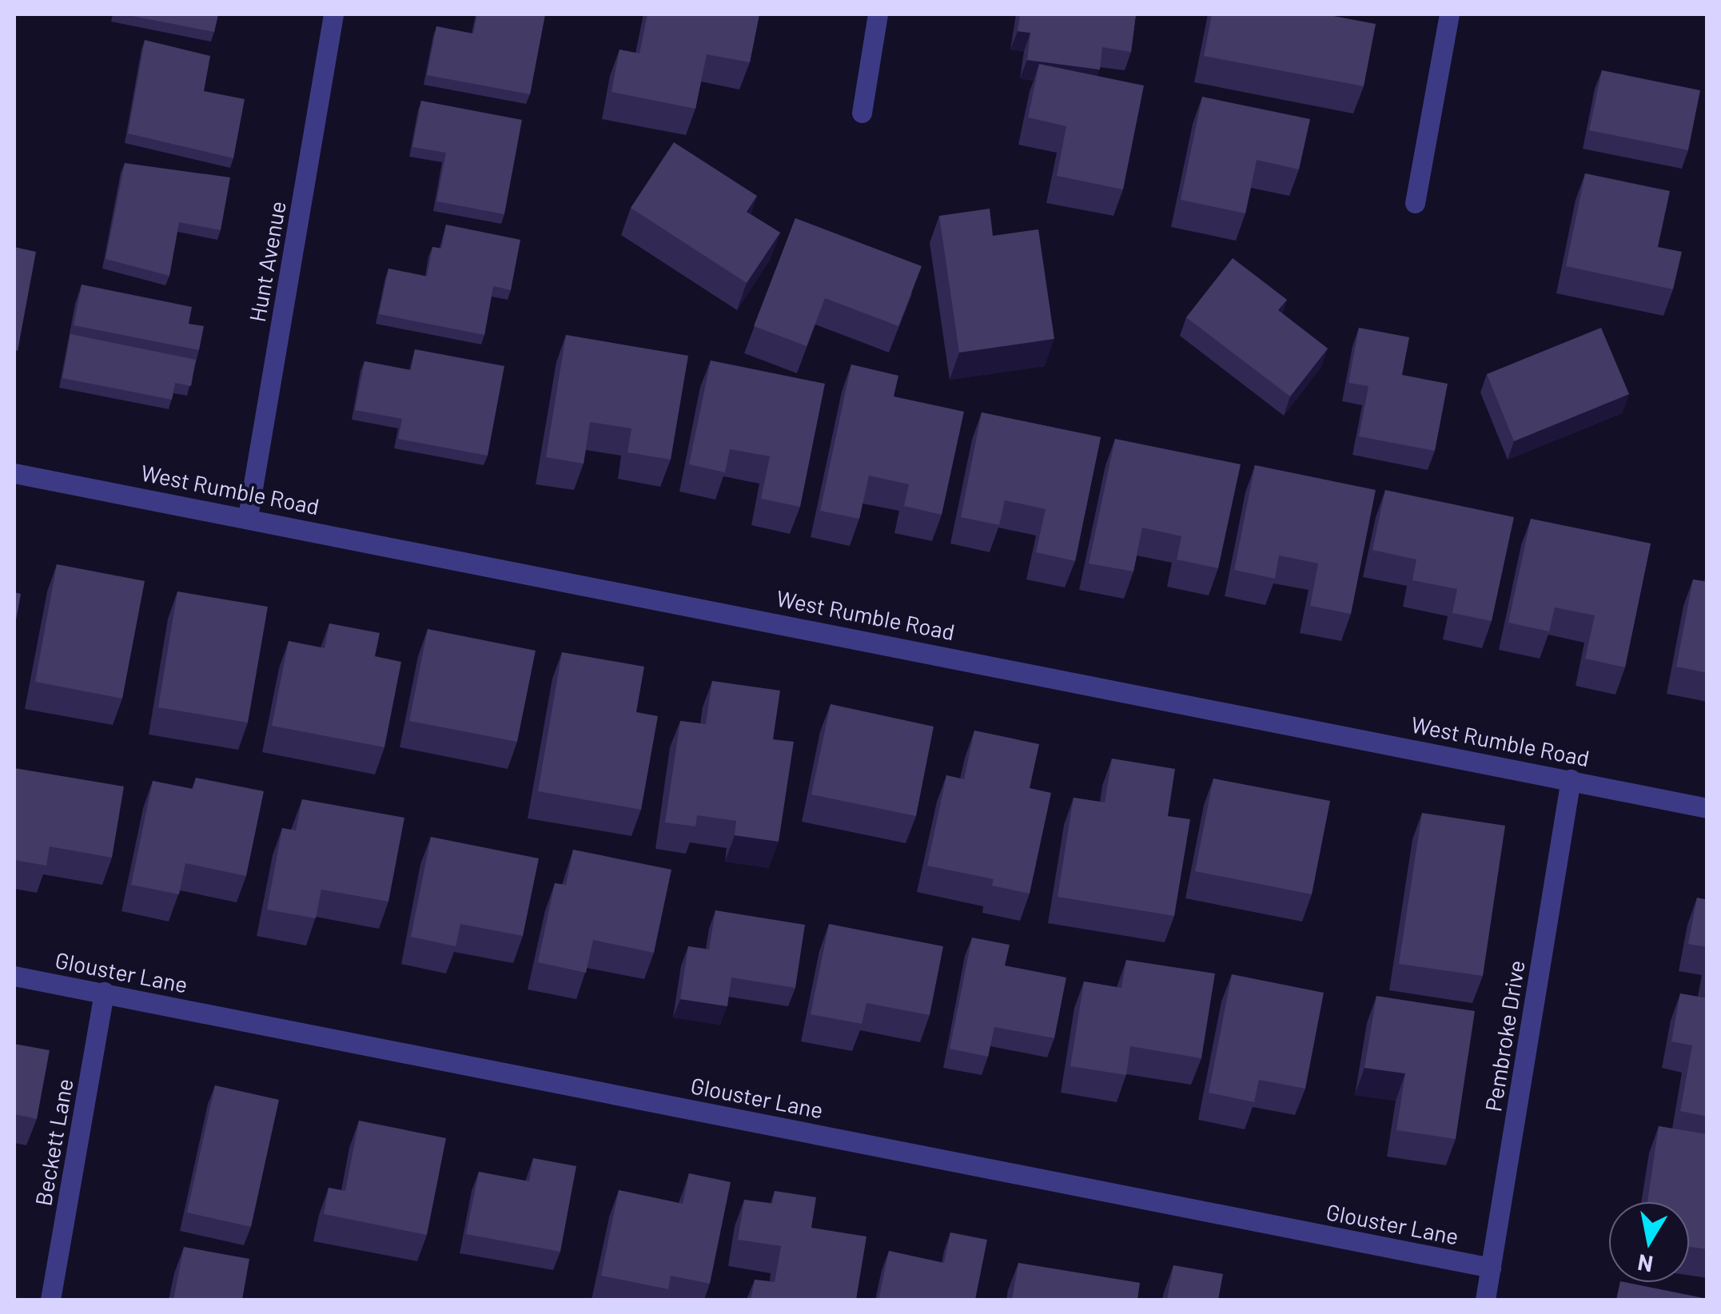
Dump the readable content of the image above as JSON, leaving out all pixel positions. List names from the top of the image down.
{
  "streets": {
    "street": [
      "Hunt Avenue",
      "West Rumble Road",
      "Glouster Lane",
      "Pembroke Drive",
      "Beckett Lane"
    ]
  },
  "crossings": [
    ["Hunt Avenue", "West Rumble Road"],
    ["West Rumble Road", "Pembroke Drive"],
    ["Glouster Lane", "Pembroke Drive"],
    ["Glouster Lane", "Beckett Lane"]
  ],
  "north": "bottom"
}
